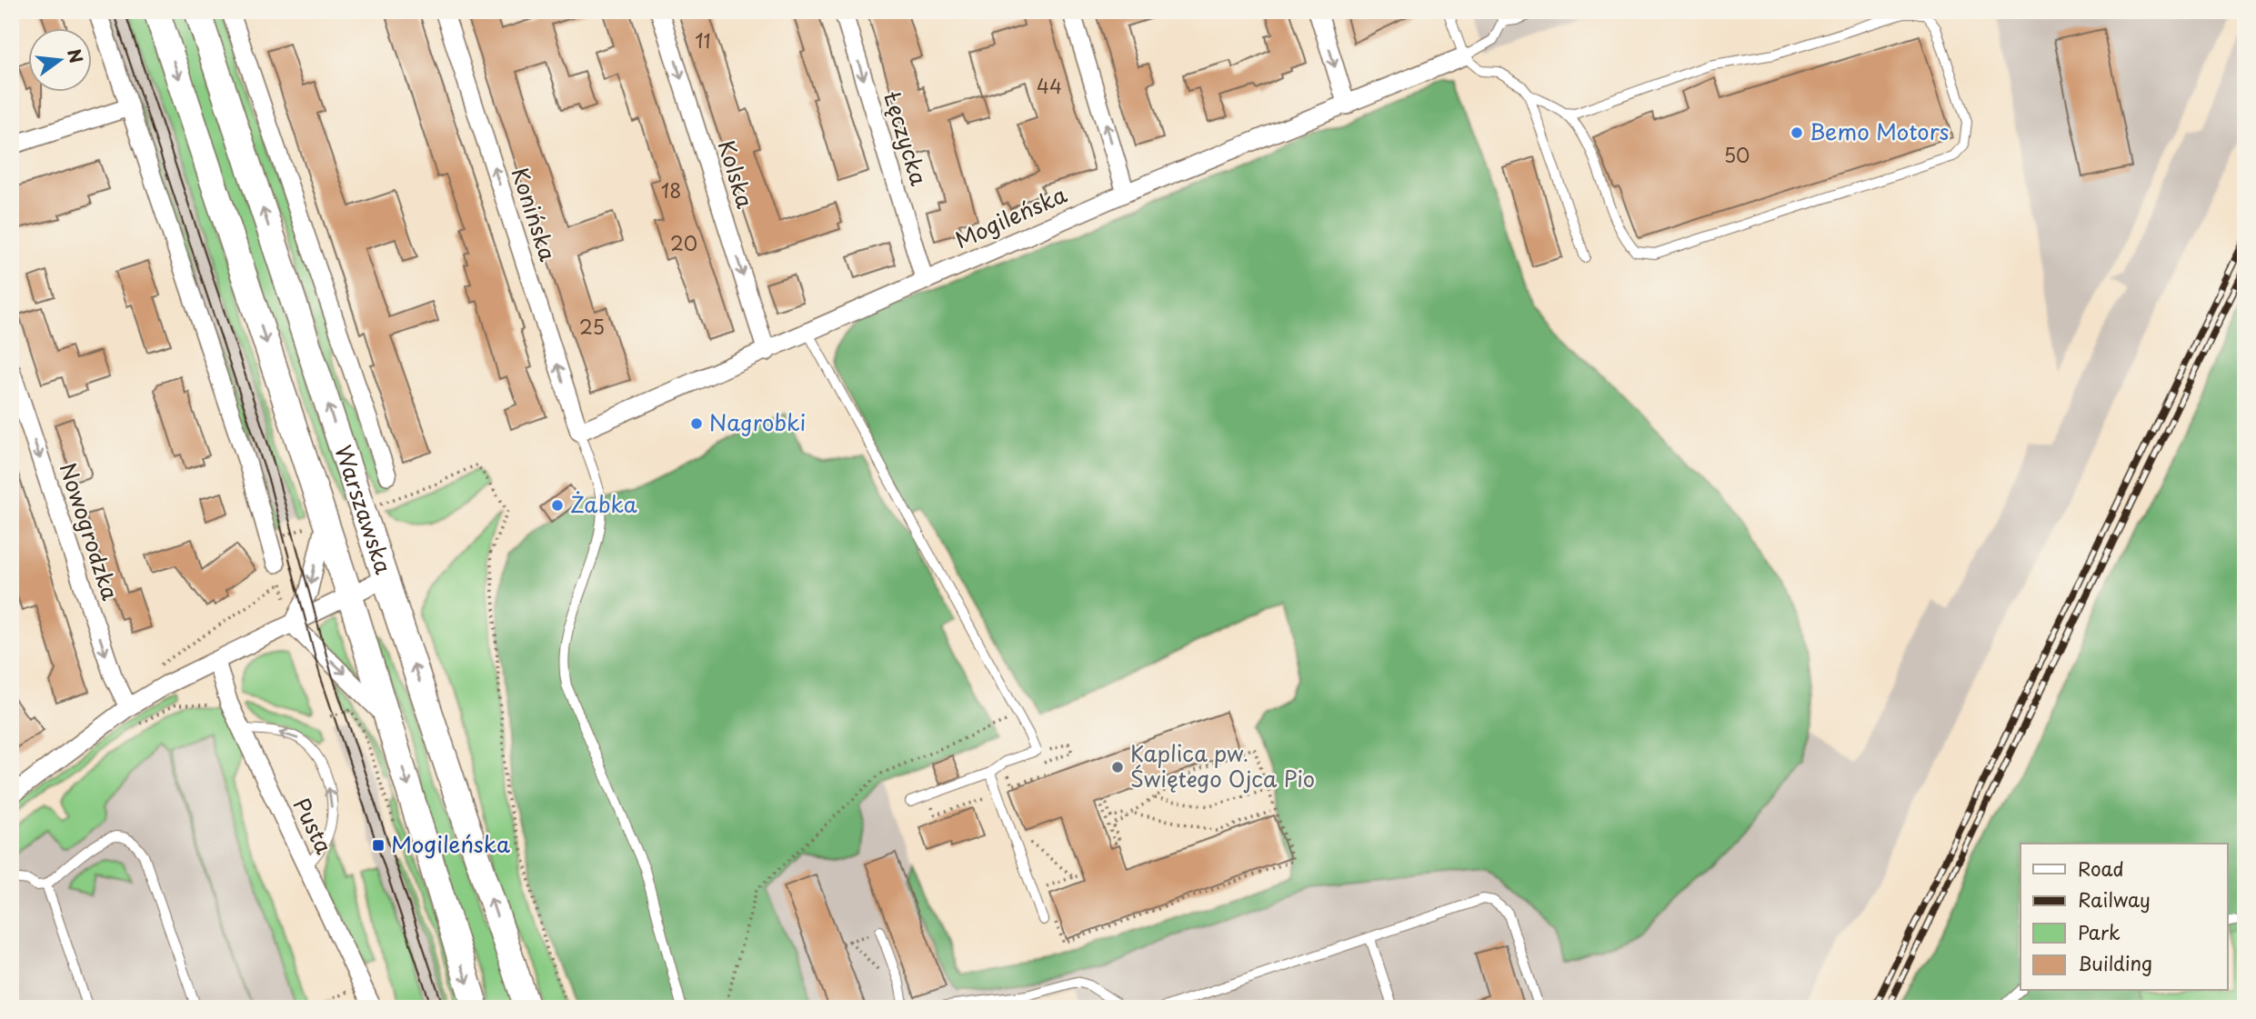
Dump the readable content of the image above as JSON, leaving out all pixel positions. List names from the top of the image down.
{
  "streets": {
    "main road": ["Warszawska"],
    "street": [
      "Łęczycka",
      "Kolska",
      "Konińska",
      "Mogileńska",
      "Nowogrodzka",
      "Pusta"
    ]
  },
  "crossings": [
    ["Łęczycka", "Mogileńska"],
    ["Kolska", "Mogileńska"],
    ["Konińska", "Mogileńska"]
  ],
  "one_way": [
    "Łęczycka",
    "Kolska",
    "Konińska",
    "Nowogrodzka"
  ],
  "places": {
    "other": [
      "Bemo Motors",
      "Nagrobki",
      "Żabka",
      "Kaplica pw. Świętego Ojca Pio"
    ],
    "transit": ["Mogileńska"]
  },
  "house_numbers": [
    "11",
    "44",
    "50",
    "18",
    "20",
    "25"
  ],
  "legend": [
    "Road",
    "Railway",
    "Park",
    "Building"
  ],
  "north": "right"
}
